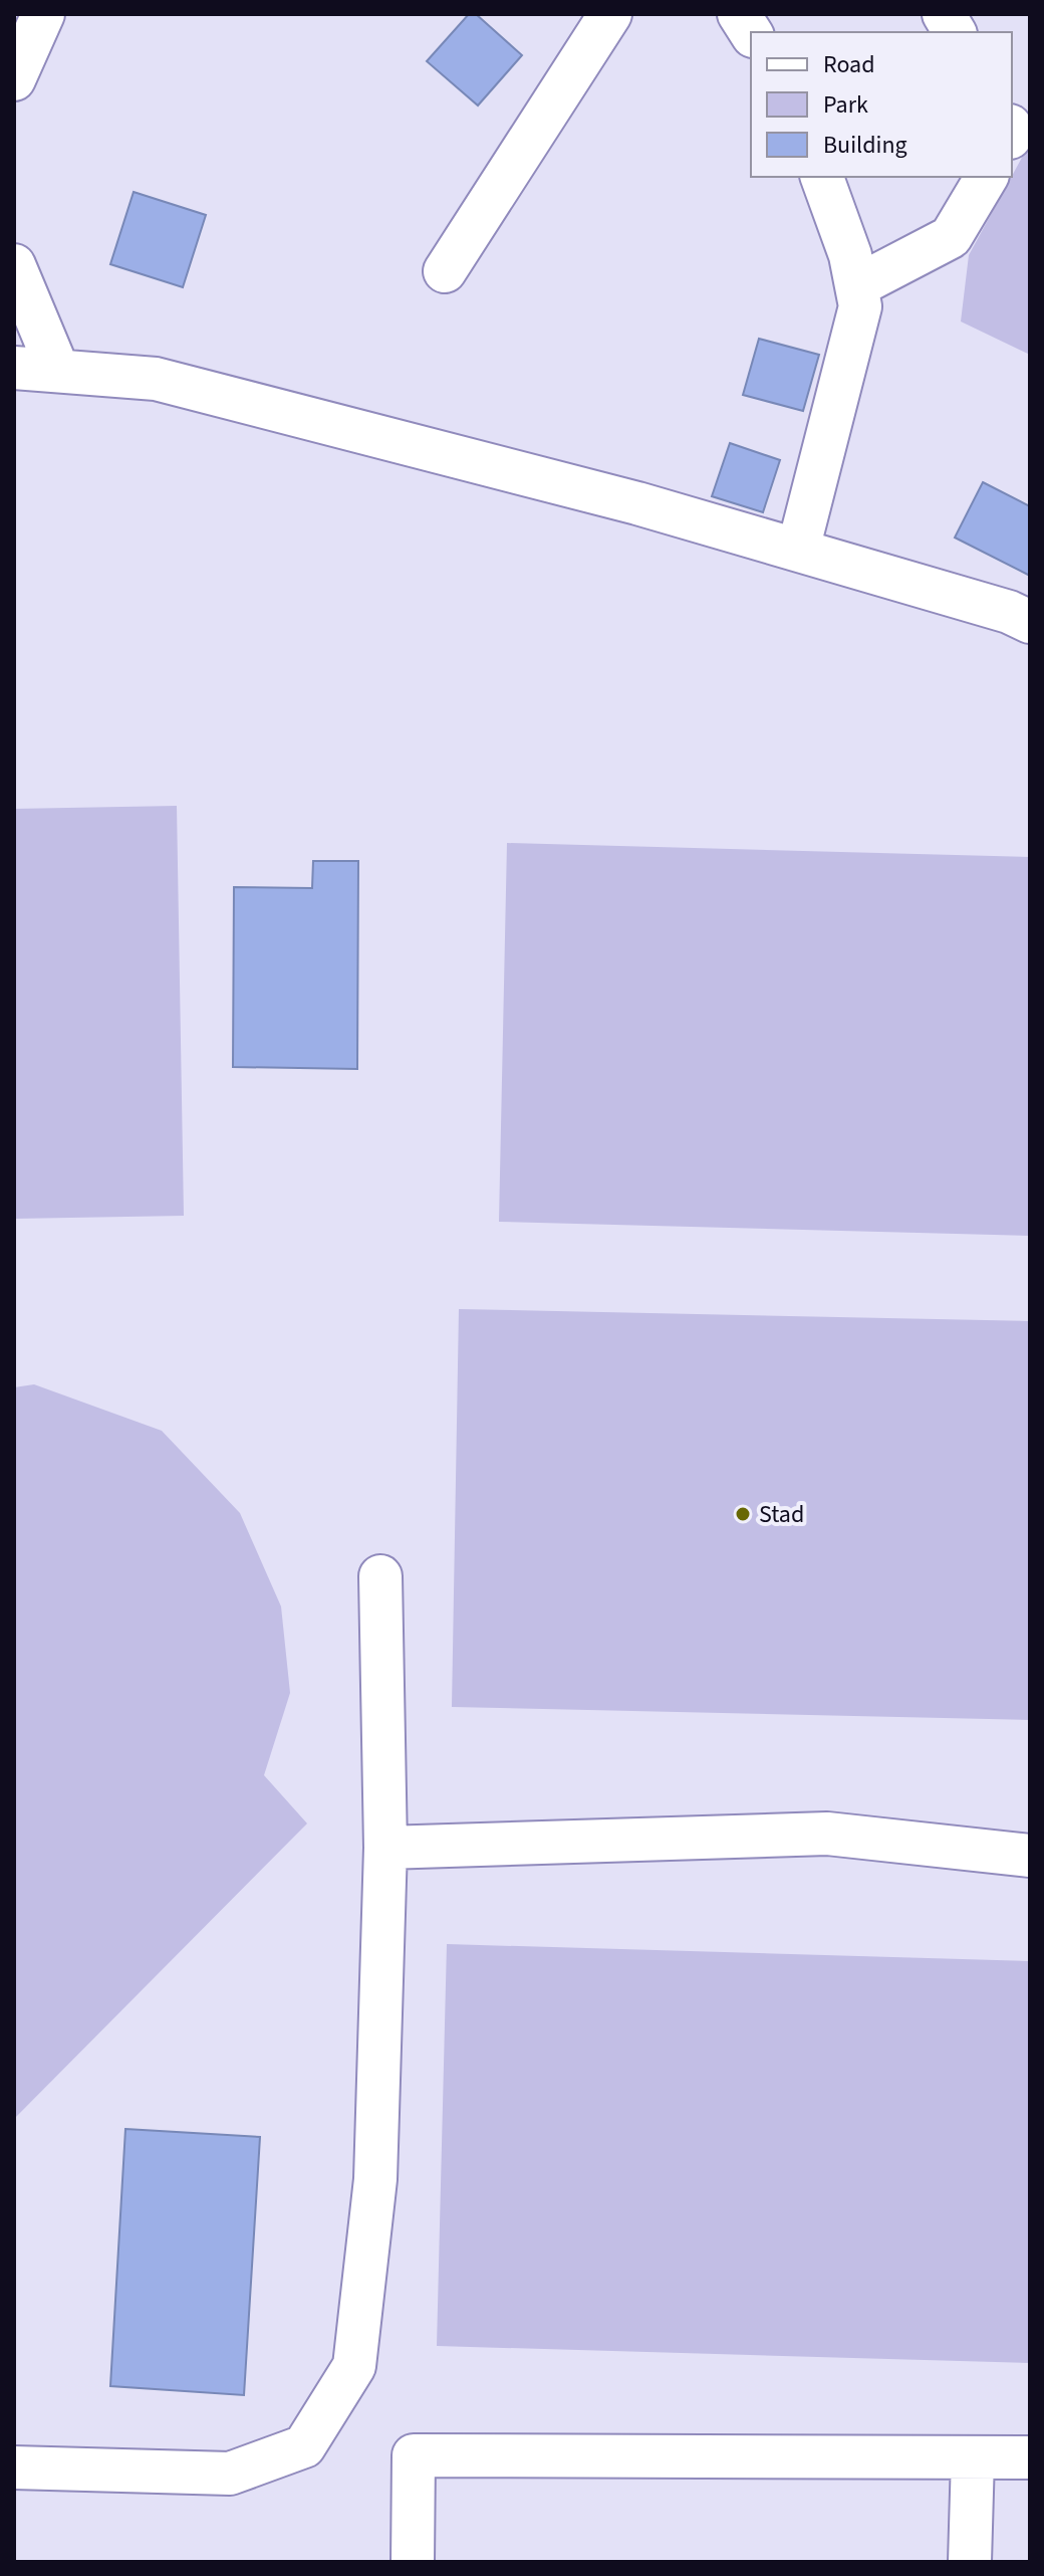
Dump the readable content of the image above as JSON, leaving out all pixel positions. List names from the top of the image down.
{
  "places": ["Stad"],
  "legend": ["Road", "Park", "Building"]
}
